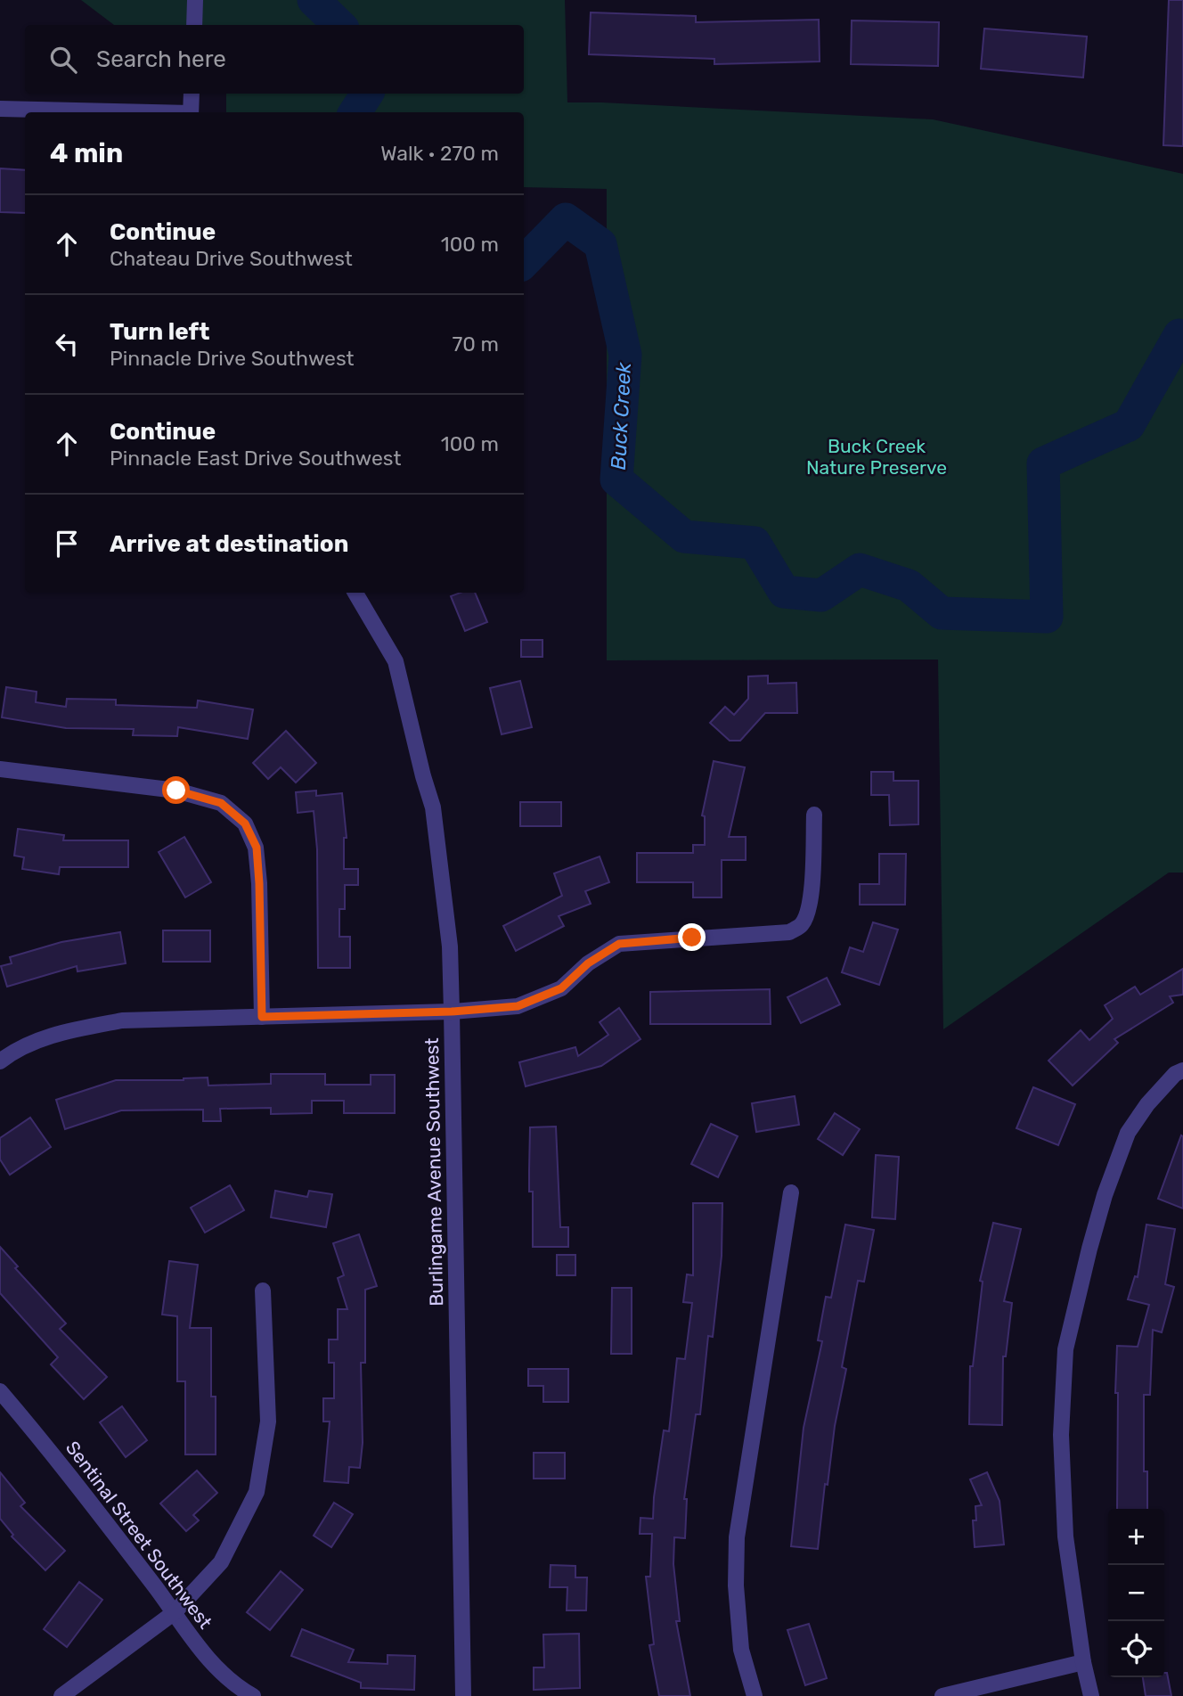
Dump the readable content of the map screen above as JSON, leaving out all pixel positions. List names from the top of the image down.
{
  "streets": {
    "street": ["Burlingame Avenue Southwest", "Sentinal Street Southwest"]
  },
  "water": ["Buck Creek"],
  "parks": ["Buck Creek Nature Preserve"],
  "page": {
    "search": "Search here",
    "heading": ["4 min", "Walk · 270 m"],
    "list": [
      ["Continue", "Chateau Drive Southwest", "100 m"],
      ["Turn left", "Pinnacle Drive Southwest", "70 m"],
      ["Continue", "Pinnacle East Drive Southwest", "100 m"],
      "Arrive at destination"
    ],
    "map_buttons": ["+", "−"]
  }
}
